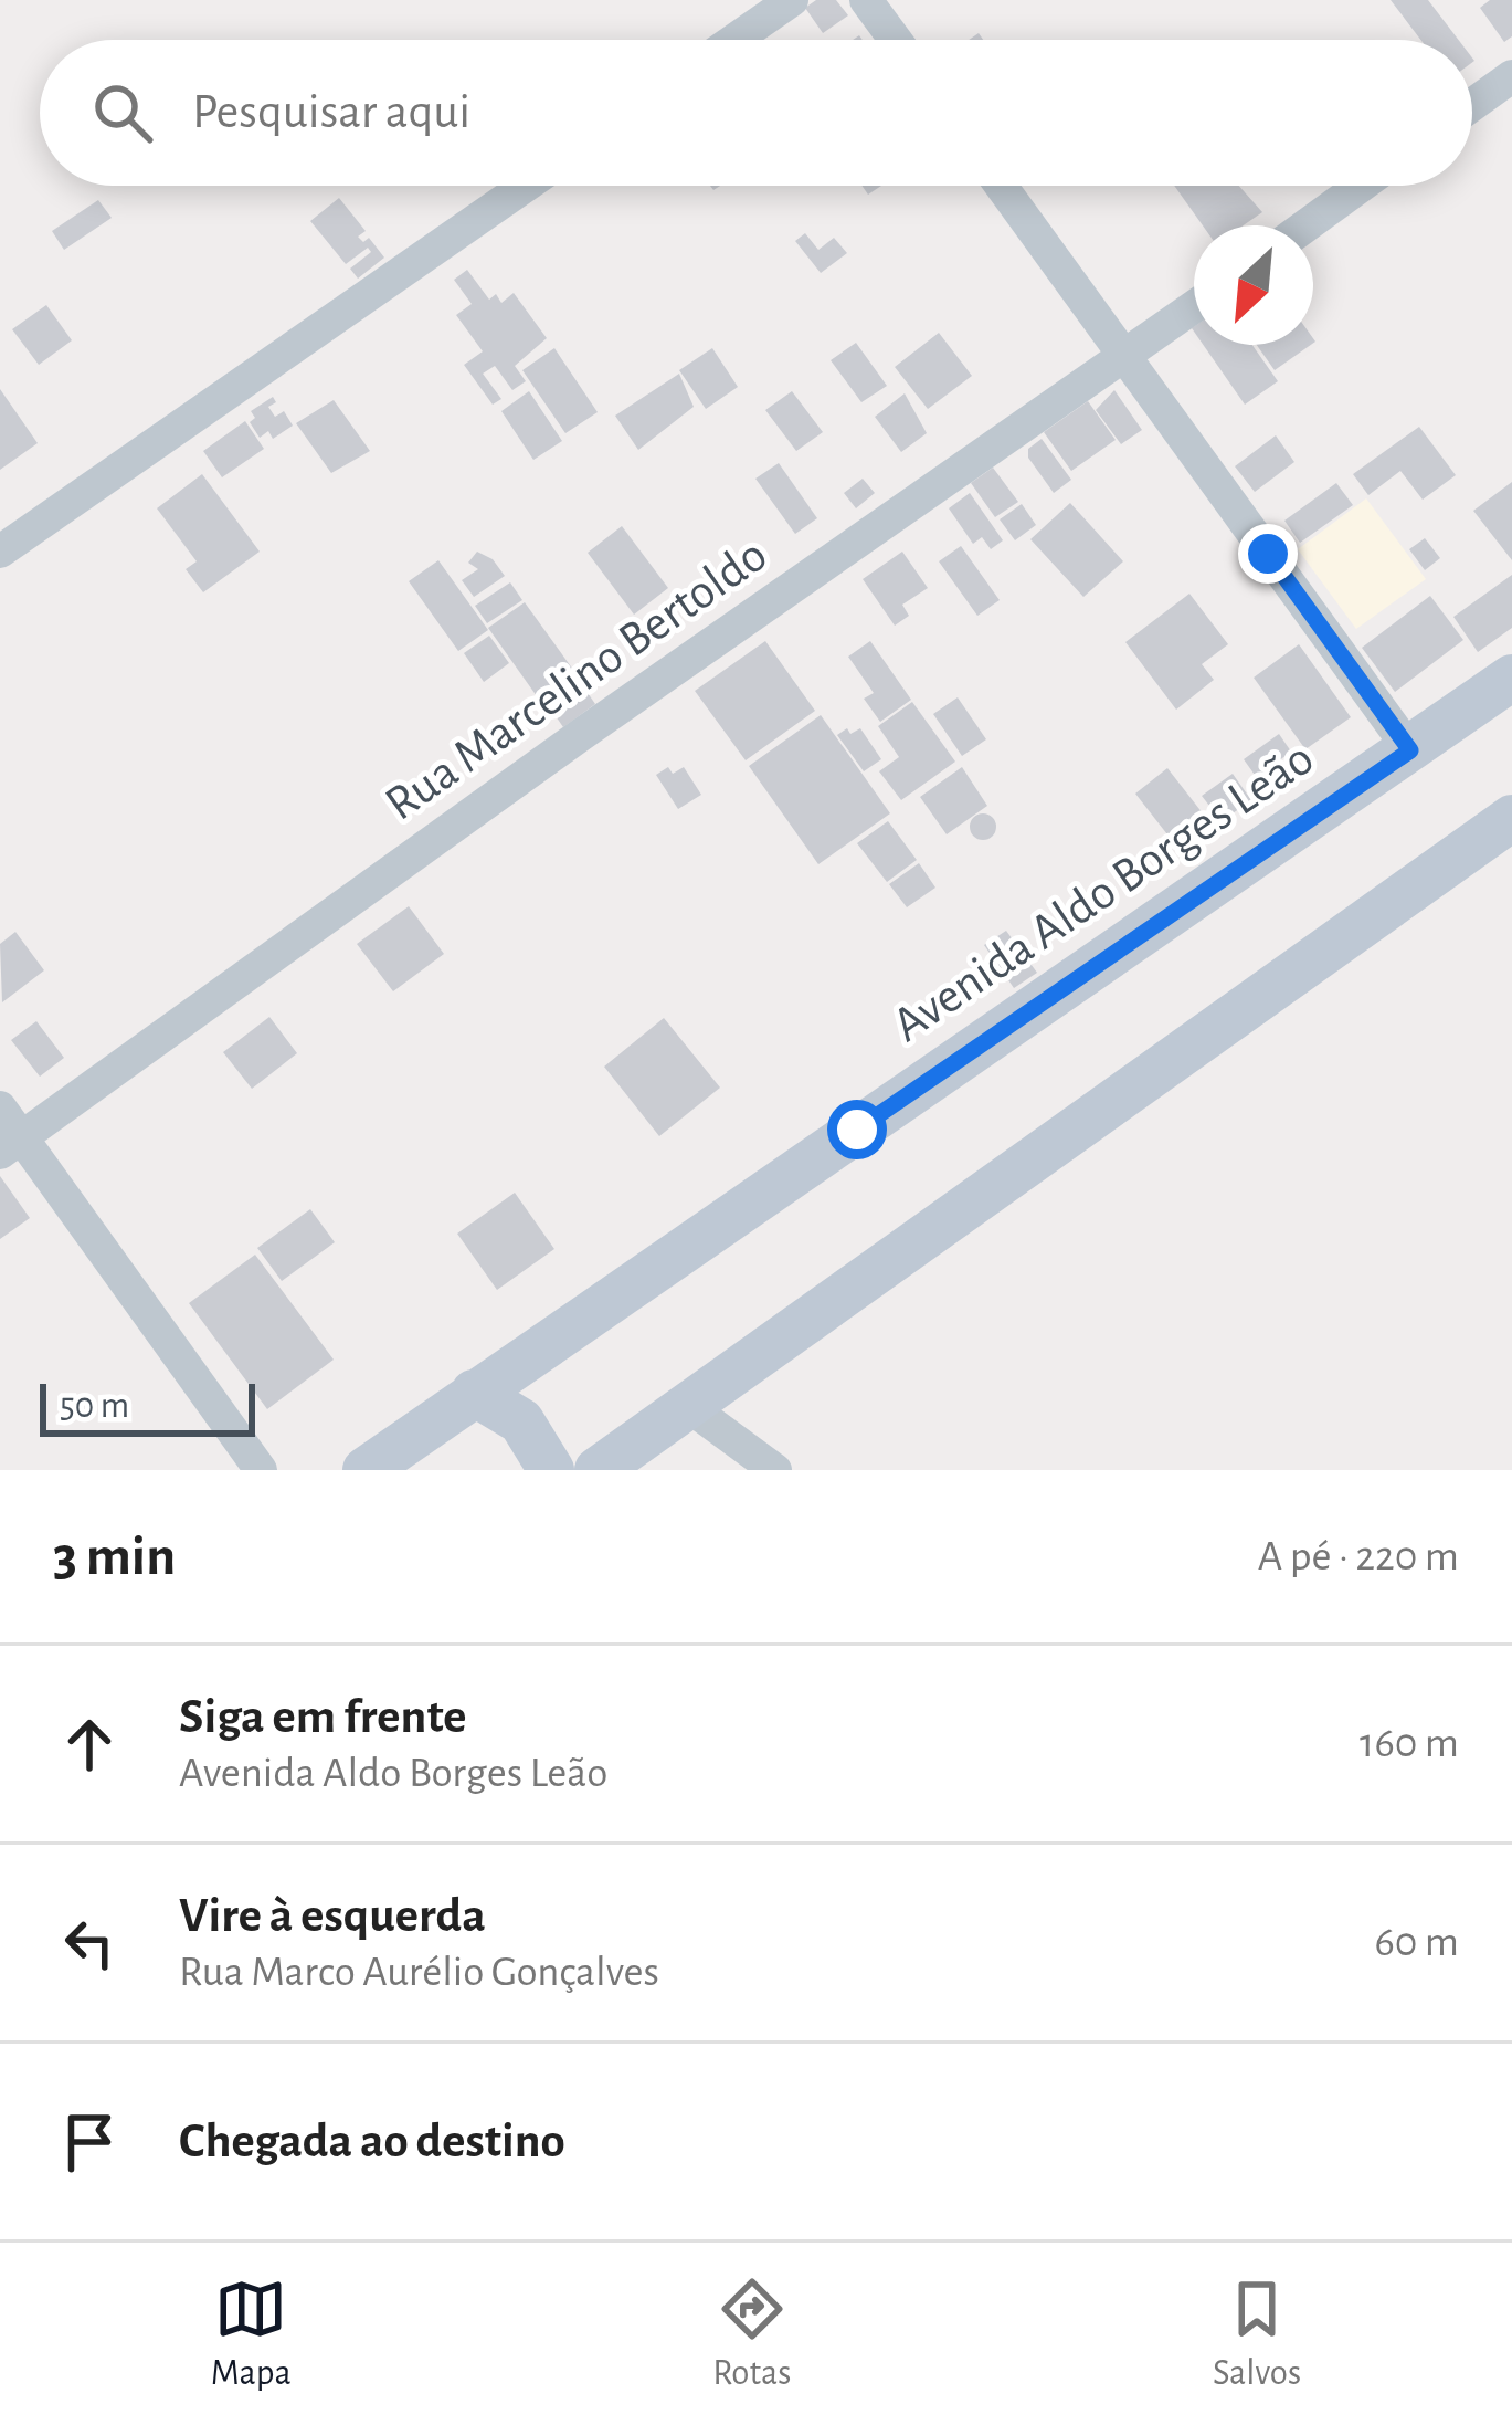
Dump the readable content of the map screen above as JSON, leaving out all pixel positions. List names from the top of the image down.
{
  "streets": {
    "street": ["Rua Marcelino Bertoldo", "Avenida Aldo Borges Leão"]
  },
  "scale_bar": "50 m",
  "north": "bottom left",
  "page": {
    "search": "Pesquisar aqui",
    "scale": "50 m",
    "heading": ["3 min", "A pé · 220 m"],
    "list": [
      ["Siga em frente", "Avenida Aldo Borges Leão", "160 m"],
      ["Vire à esquerda", "Rua Marco Aurélio Gonçalves", "60 m"],
      "Chegada ao destino"
    ],
    "nav": ["Mapa", "Rotas", "Salvos"]
  }
}
